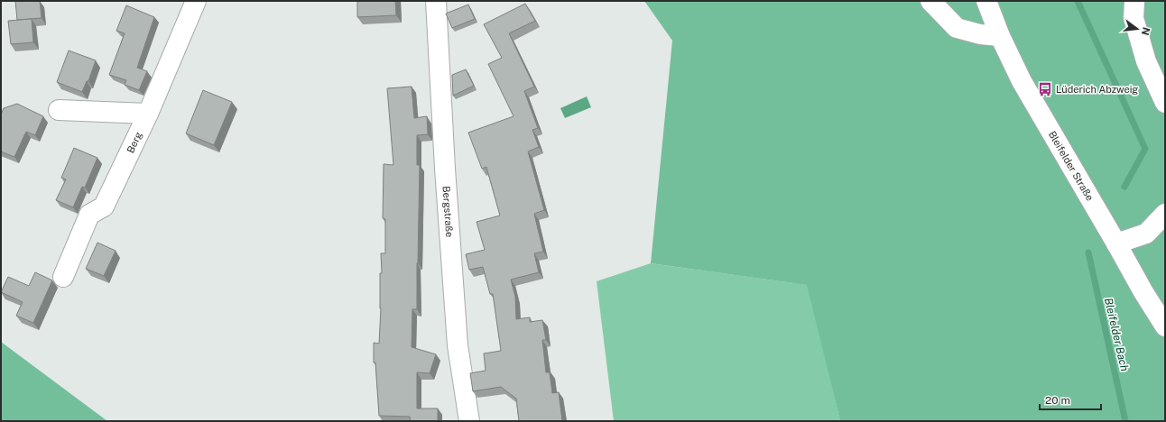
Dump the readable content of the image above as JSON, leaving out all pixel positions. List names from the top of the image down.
{
  "streets": {
    "street": ["Berg", "Bleifelder Straße", "Bergstraße"]
  },
  "water": ["Bleifelder Bach"],
  "places": {
    "bus stop": ["Lüderich Abzweig"]
  },
  "scale_bar": "20 m",
  "north": "right"
}
